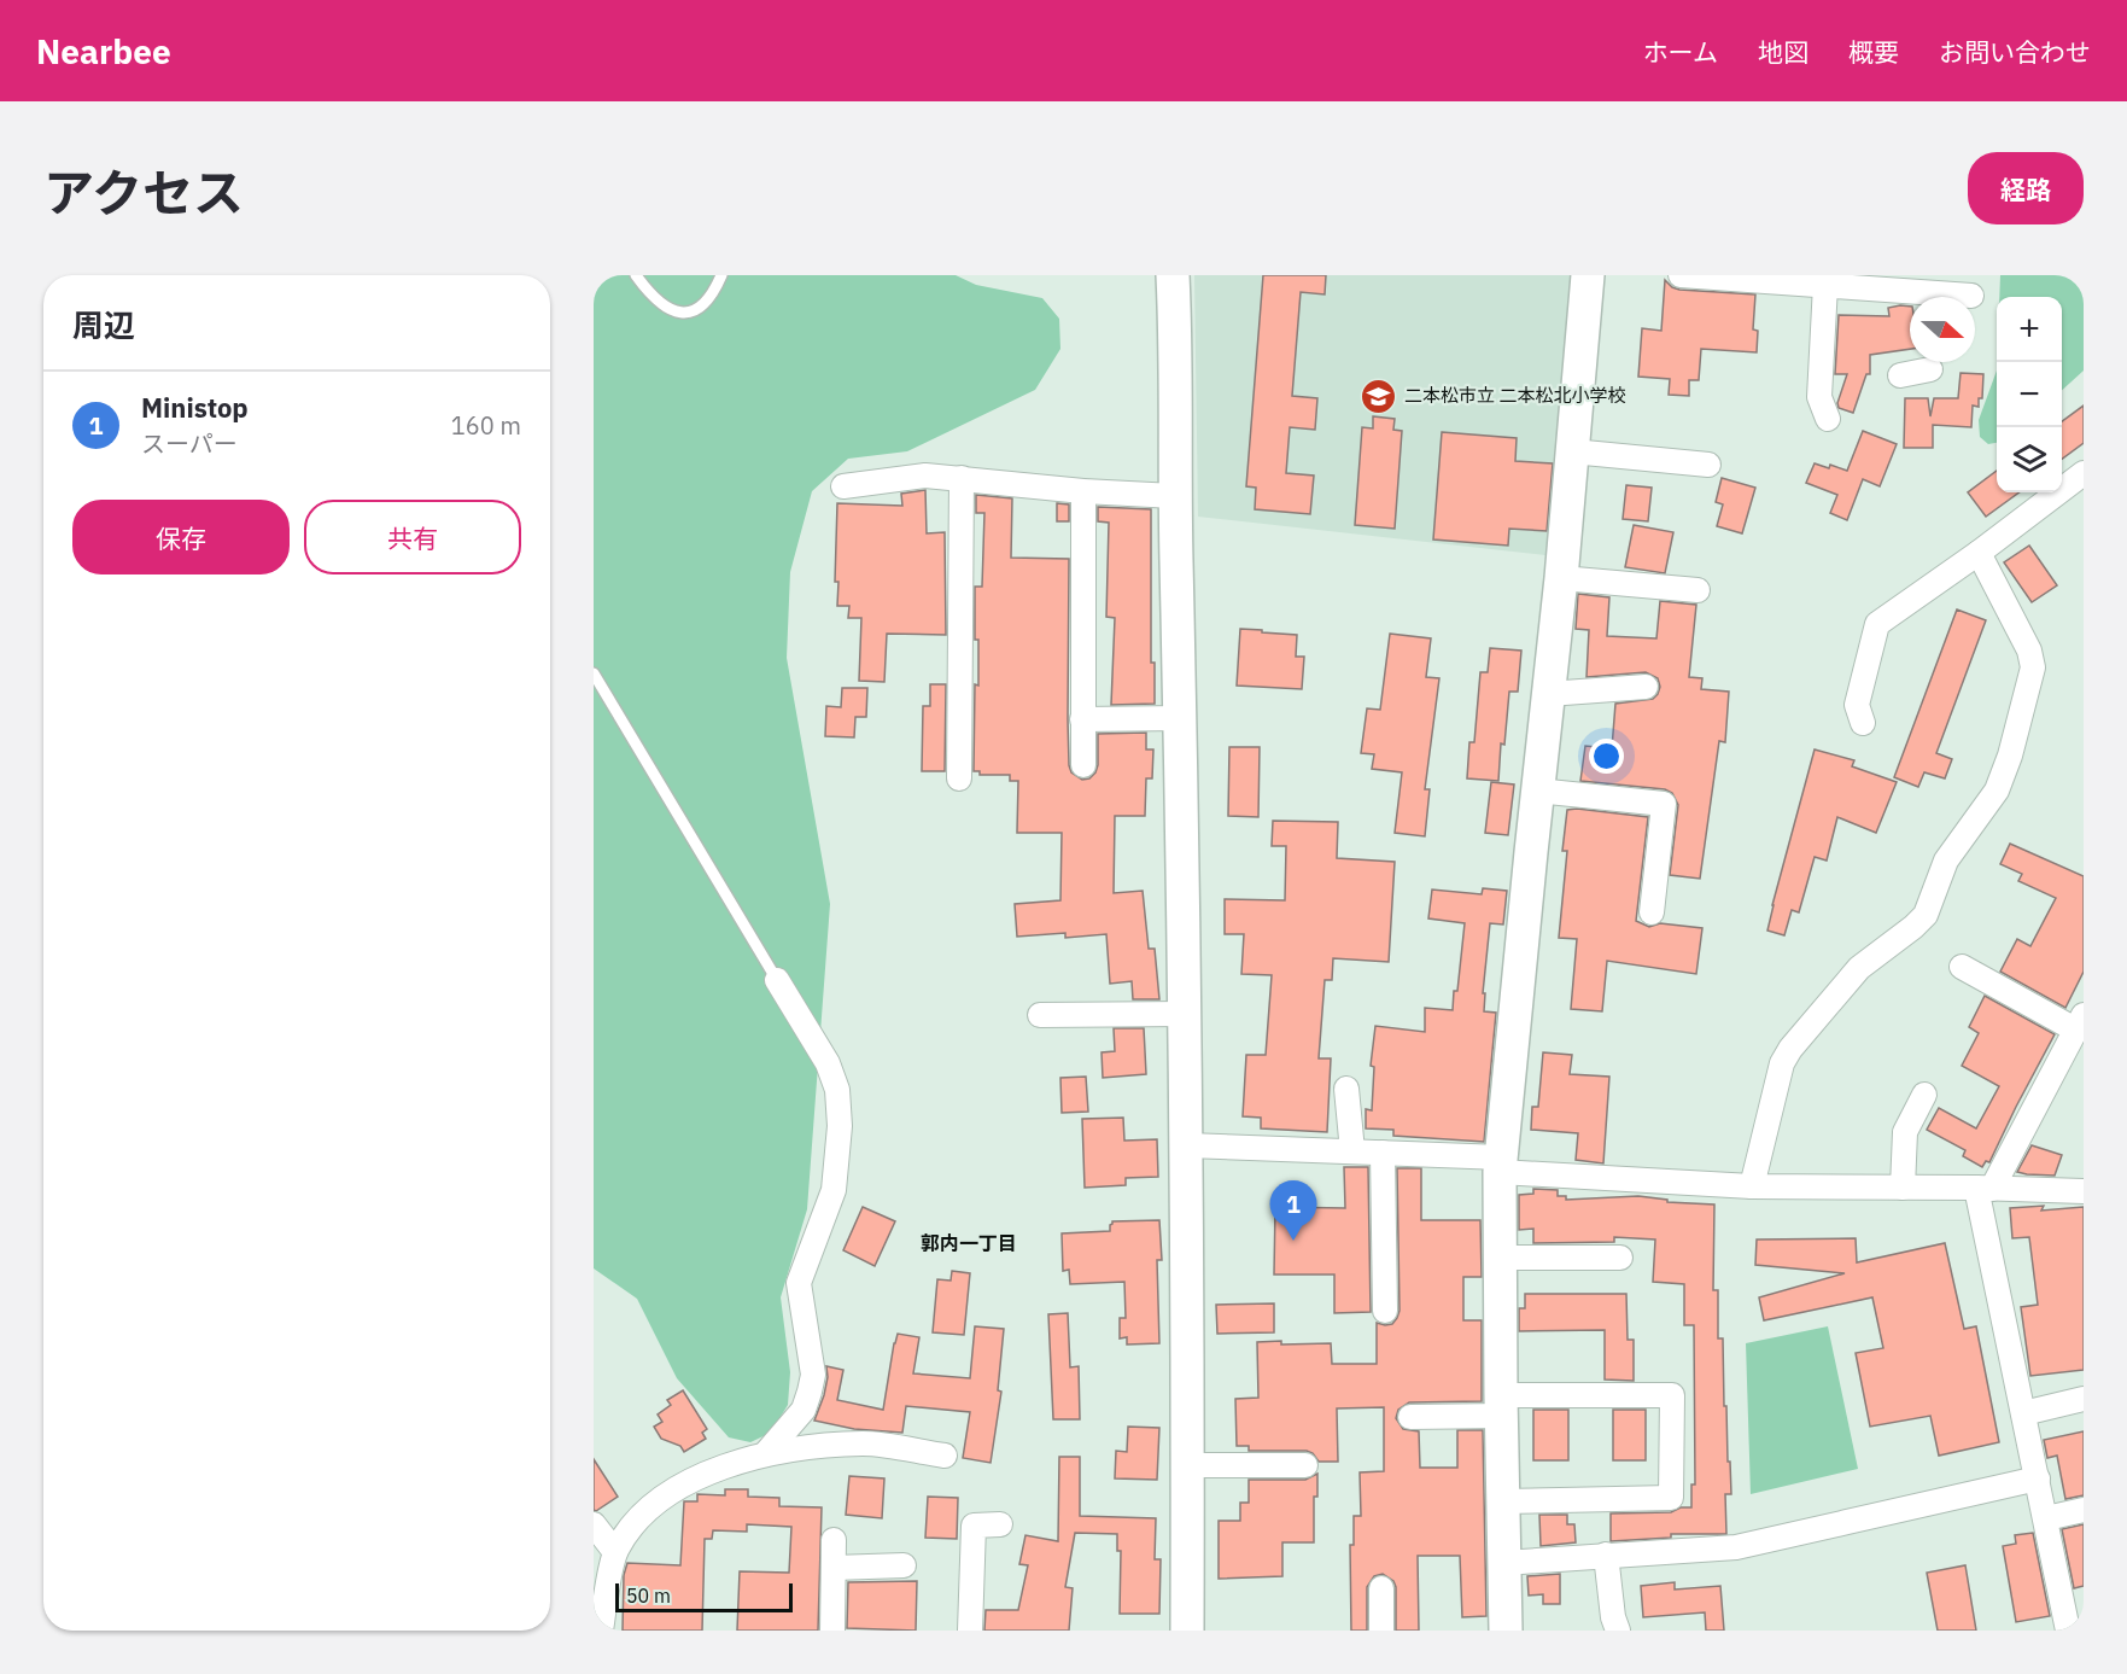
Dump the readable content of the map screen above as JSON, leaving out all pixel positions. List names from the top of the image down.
{
  "districts": ["郭内一丁目"],
  "places": {
    "school or university": ["二本松市立 二本松北小学校"]
  },
  "scale_bar": "50 m",
  "north": "right",
  "page": {
    "header": "Nearbee",
    "nav": [
      "ホーム",
      "地図",
      "概要",
      "お問い合わせ"
    ],
    "title": "アクセス",
    "buttons": [
      "経路",
      ["保存", "共有"]
    ],
    "heading": "周辺",
    "map_buttons": ["+", "−"],
    "list": [
      {
        "mark": "1",
        "name": "Ministop",
        "note": "スーパー",
        "value": "160 m"
      }
    ],
    "pins": "1",
    "scale": "50 m"
  }
}
